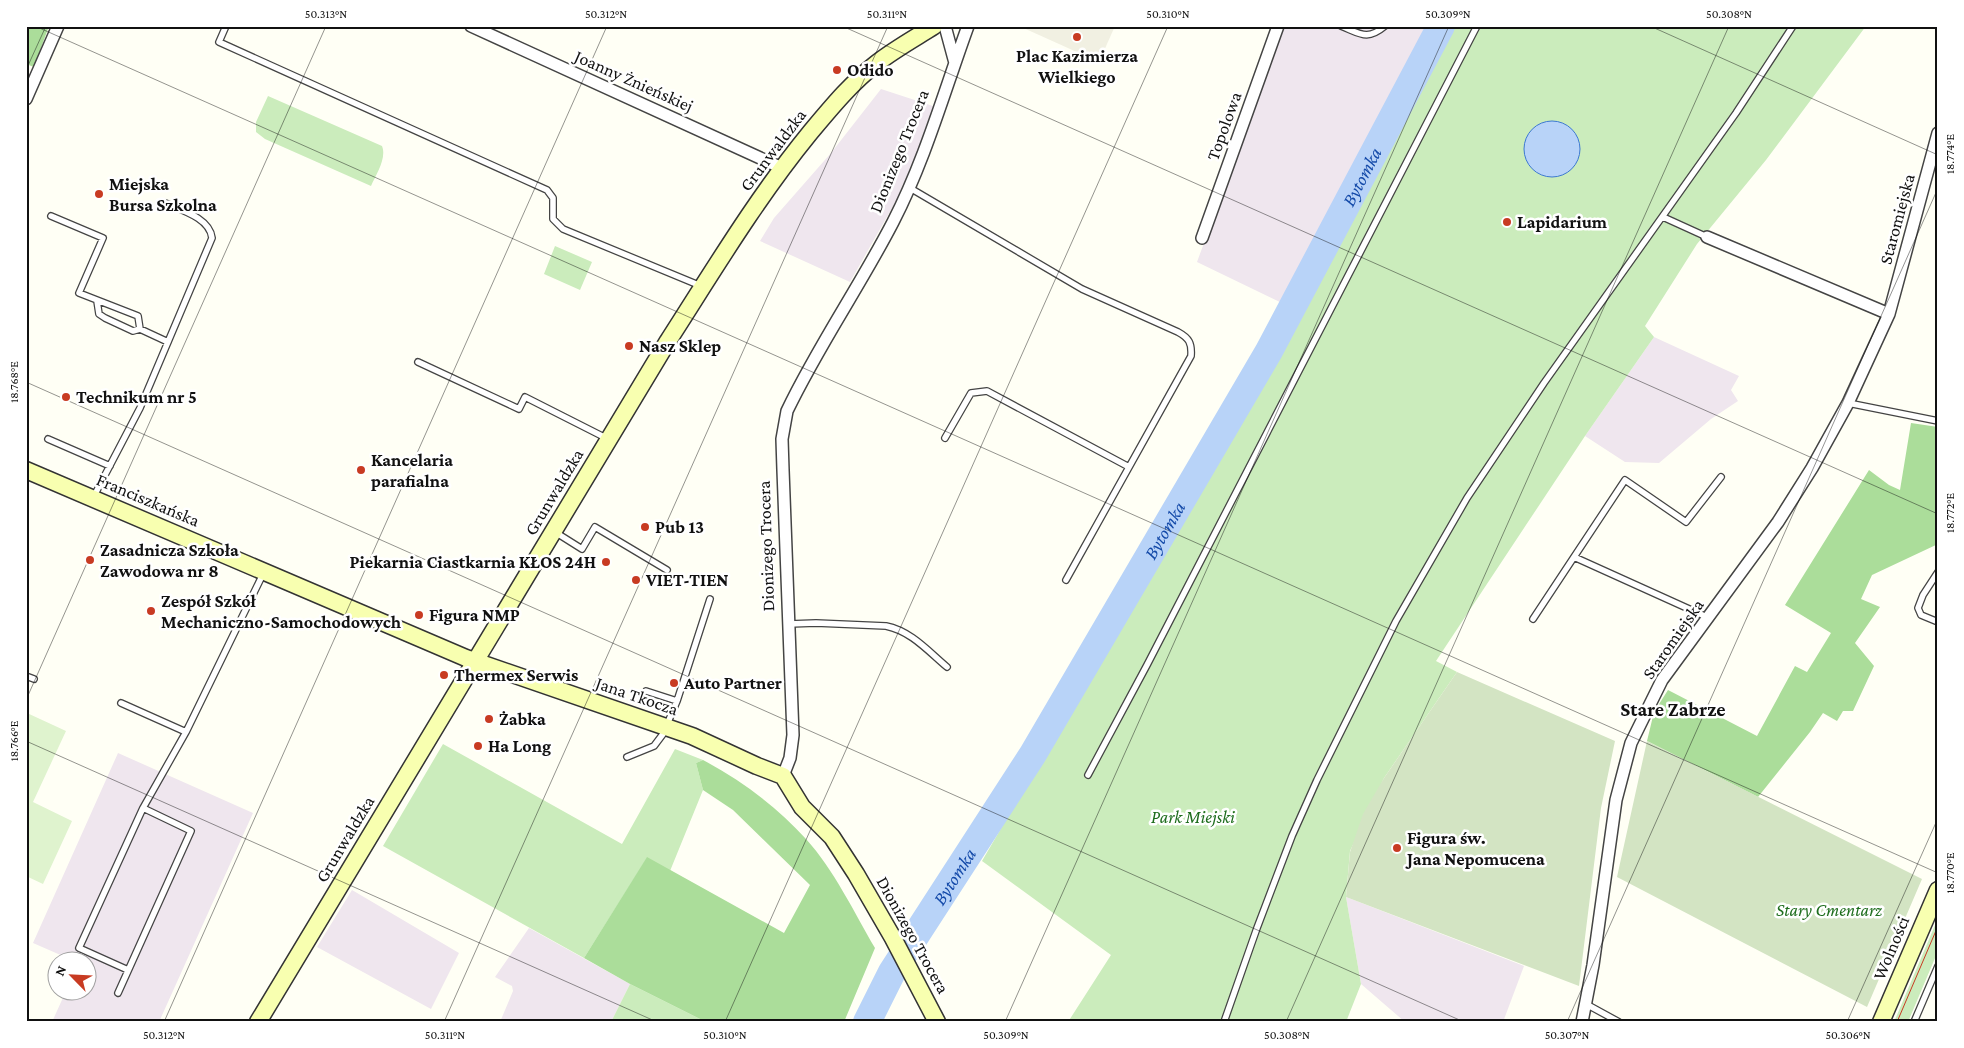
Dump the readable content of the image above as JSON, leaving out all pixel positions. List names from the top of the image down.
{
  "streets": {
    "street": [
      "Joanny Żnieńskiej",
      "Topolowa",
      "Grunwaldzka",
      "Dionizego Trocera",
      "Staromiejska",
      "Franciszkańska",
      "Jana Tkocza",
      "Wolności"
    ]
  },
  "crossings": [
    ["Joanny Żnieńskiej", "Grunwaldzka"],
    ["Grunwaldzka", "Franciszkańska"],
    ["Grunwaldzka", "Jana Tkocza"],
    ["Dionizego Trocera", "Jana Tkocza"],
    ["Franciszkańska", "Jana Tkocza"]
  ],
  "districts": ["Stare Zabrze"],
  "water": ["Bytomka"],
  "parks": ["Park Miejski", "Stary Cmentarz"],
  "places": [
    "Plac Kazimierza Wielkiego",
    "Odido",
    "Miejska Bursa Szkolna",
    "Lapidarium",
    "Nasz Sklep",
    "Technikum nr 5",
    "Kancelaria parafialna",
    "Pub 13",
    "Zasadnicza Szkoła Zawodowa nr 8",
    "Piekarnia Ciastkarnia KŁOS 24H",
    "VIET-TIEN",
    "Zespół Szkół Mechaniczno-Samochodowych",
    "Figura NMP",
    "Thermex Serwis",
    "Auto Partner",
    "Żabka",
    "Ha Long",
    "Figura św. Jana Nepomucena"
  ],
  "north": "top left",
  "coordinates": [
    "50.313°N",
    "50.312°N",
    "50.311°N",
    "50.310°N",
    "50.309°N",
    "50.308°N",
    "18.774°E",
    "18.768°E",
    "18.772°E",
    "18.766°E",
    "18.770°E",
    "50.307°N",
    "50.306°N"
  ]
}
